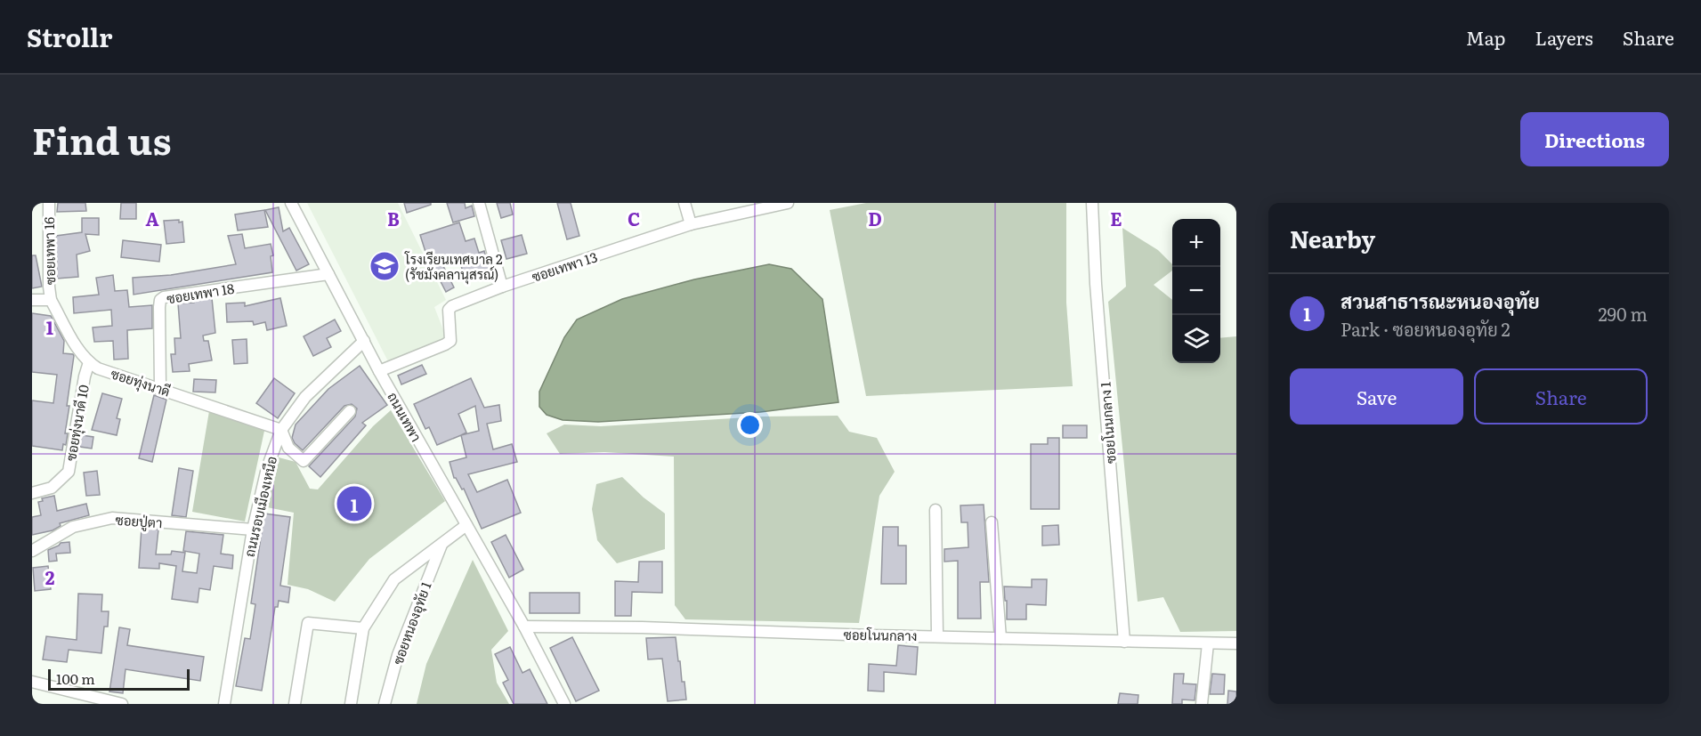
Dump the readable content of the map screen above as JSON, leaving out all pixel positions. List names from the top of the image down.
{
  "streets": {
    "street": [
      "ซอยเทพา 16",
      "ซอยเทพา 13",
      "ซอยเทพา 18",
      "ซอยทุ่งนาดี",
      "ถนนเทพา",
      "ซอยทุ่งนาดี 10",
      "ซอยโนนกลาง 1",
      "ถนนรอบเมืองเหนือ",
      "ซอยปู่ตา",
      "ซอยหนองอุทัย 1",
      "ซอยโนนกลาง"
    ]
  },
  "crossings": [
    ["ซอยเทพา 16", "ซอยทุ่งนาดี"],
    ["ซอยเทพา 13", "ถนนเทพา"],
    ["ซอยเทพา 18", "ซอยทุ่งนาดี"],
    ["ซอยเทพา 18", "ถนนเทพา"],
    ["ซอยทุ่งนาดี", "ซอยทุ่งนาดี 10"],
    ["ซอยทุ่งนาดี", "ถนนรอบเมืองเหนือ"],
    ["ถนนเทพา", "ถนนรอบเมืองเหนือ"],
    ["ถนนเทพา", "ซอยโนนกลาง"],
    ["ซอยโนนกลาง 1", "ซอยโนนกลาง"],
    ["ถนนรอบเมืองเหนือ", "ซอยปู่ตา"]
  ],
  "places": {
    "school or university": ["โรงเรียนเทศบาล 2 (รัชมังคลานุสรณ์)"]
  },
  "scale_bar": "100 m",
  "page": {
    "header": "Strollr",
    "nav": ["Map", "Layers", "Share"],
    "title": "Find us",
    "buttons": [
      "Directions",
      ["Save", "Share"]
    ],
    "heading": "Nearby",
    "map_buttons": ["+", "−"],
    "list": [
      {
        "mark": "1",
        "name": "สวนสาธารณะหนองอุทัย",
        "note": "Park · ซอยหนองอุทัย 2",
        "value": "290 m"
      }
    ],
    "pins": "1",
    "scale": "100 m"
  },
  "grid": {
    "columns": [
      "A",
      "B",
      "C",
      "D",
      "E"
    ],
    "rows": ["1", "2"]
  }
}
